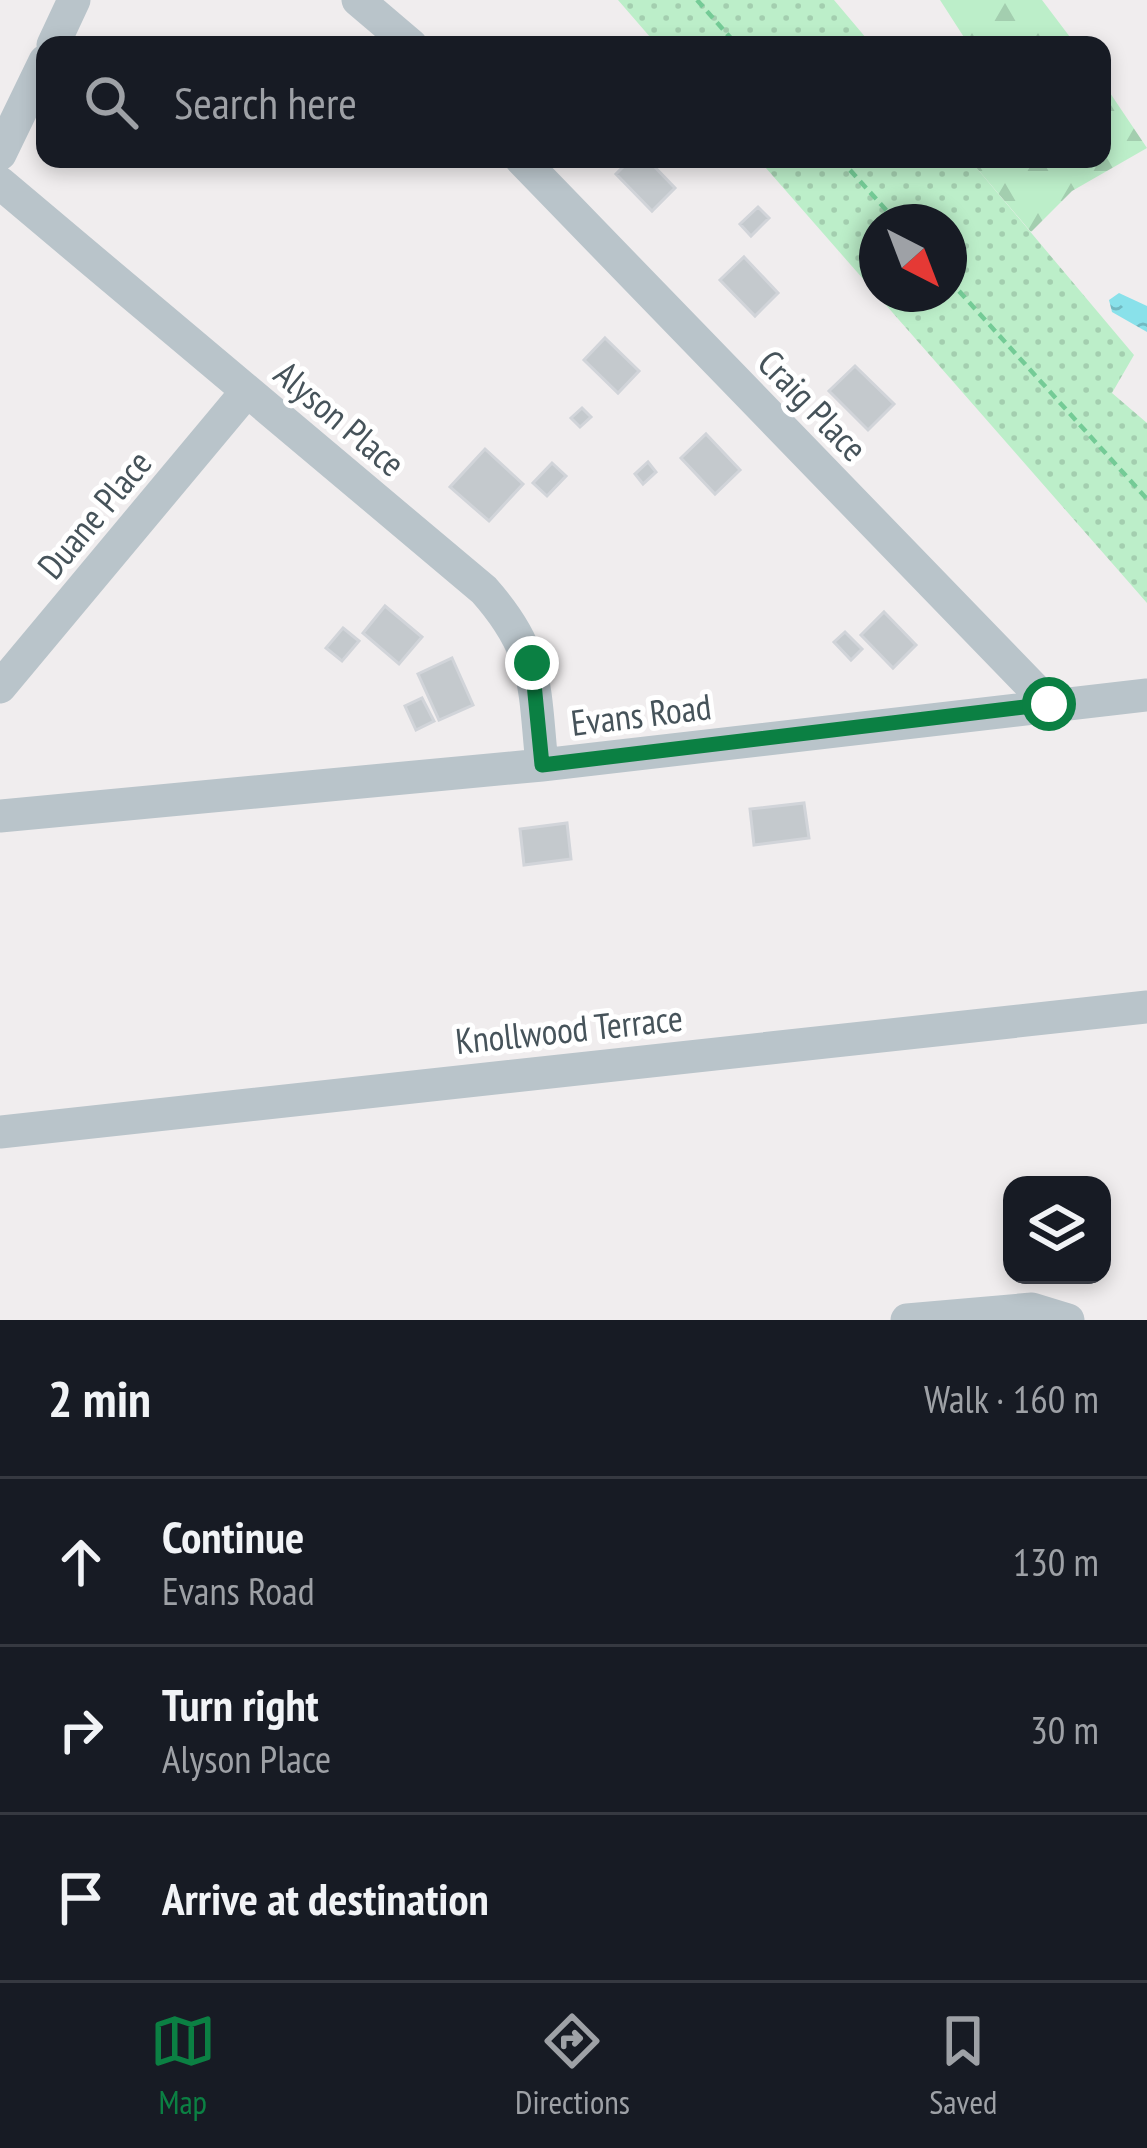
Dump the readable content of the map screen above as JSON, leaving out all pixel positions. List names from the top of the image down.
{
  "streets": {
    "street": [
      "Craig Place",
      "Alyson Place",
      "Duane Place",
      "Evans Road",
      "Knollwood Terrace"
    ]
  },
  "crossings": [
    ["Craig Place", "Evans Road"],
    ["Alyson Place", "Duane Place"],
    ["Alyson Place", "Evans Road"]
  ],
  "north": "bottom right",
  "page": {
    "search": "Search here",
    "heading": ["2 min", "Walk · 160 m"],
    "list": [
      ["Continue", "Evans Road", "130 m"],
      ["Turn right", "Alyson Place", "30 m"],
      "Arrive at destination"
    ],
    "nav": ["Map", "Directions", "Saved"]
  }
}
